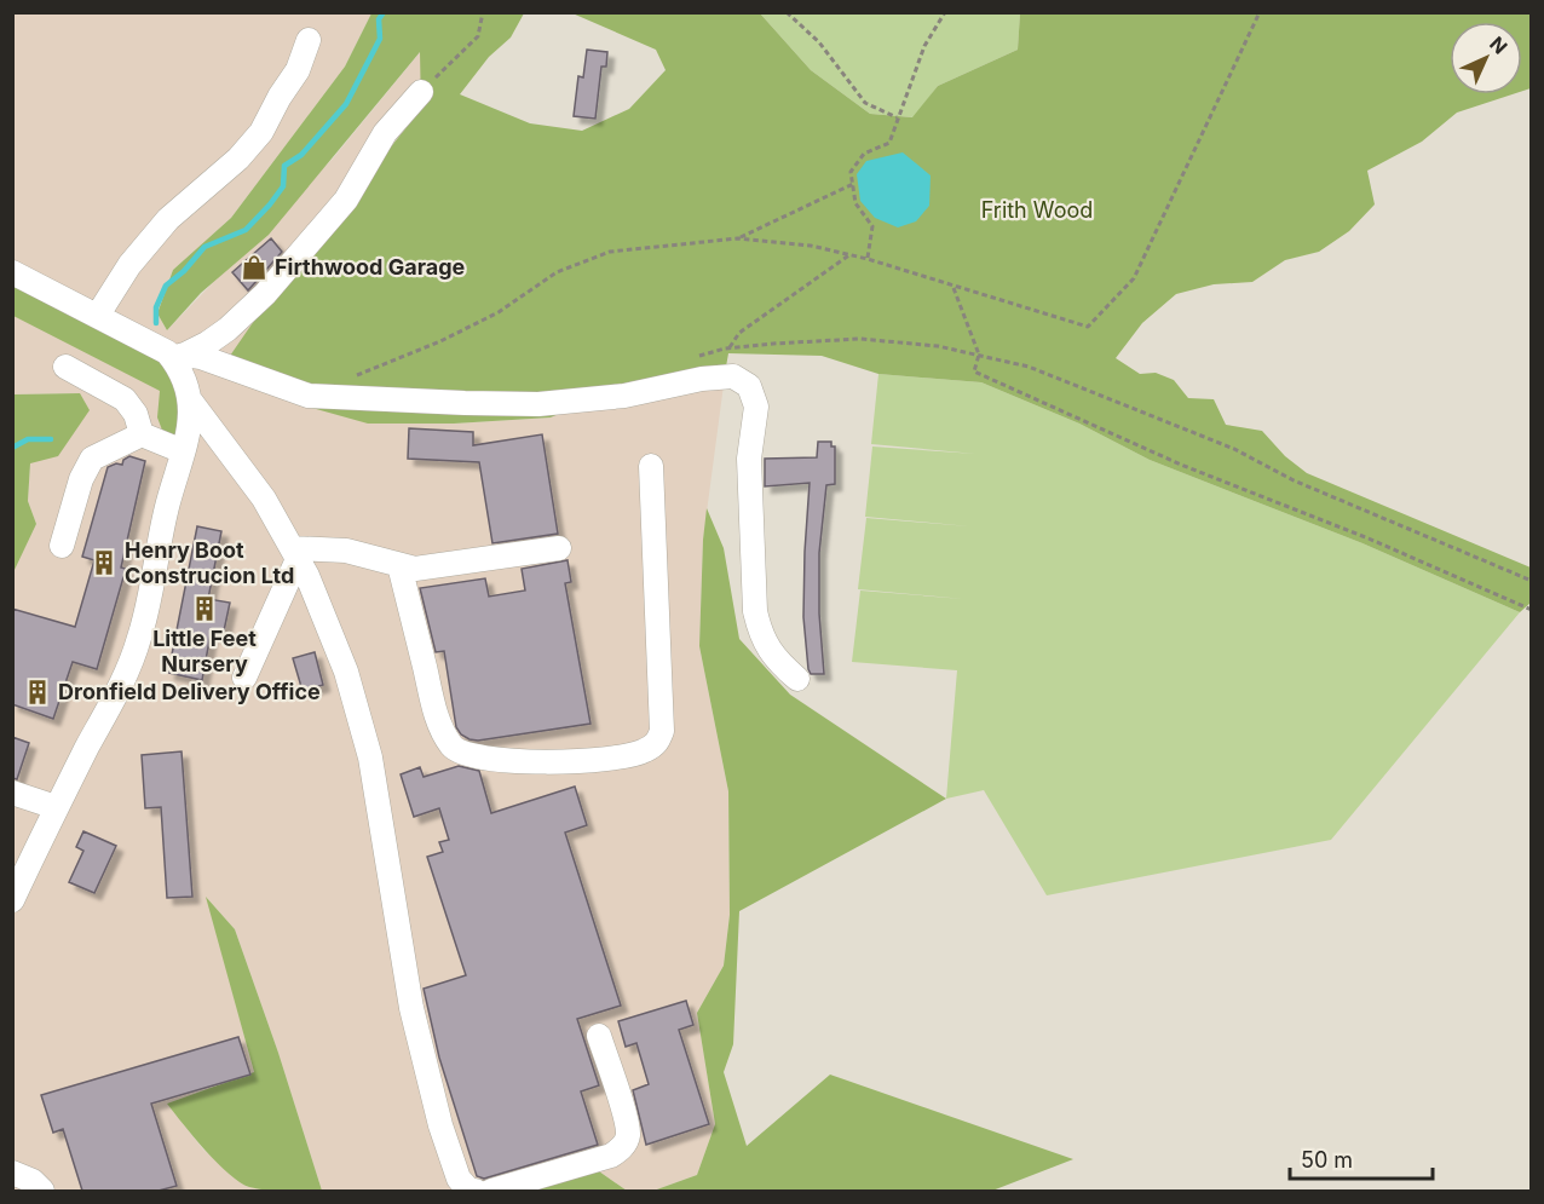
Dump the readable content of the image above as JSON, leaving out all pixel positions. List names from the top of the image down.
{
  "parks": ["Frith Wood"],
  "places": {
    "shop": ["Firthwood Garage"],
    "building": ["Henry Boot Construcion Ltd", "Little Feet Nursery", "Dronfield Delivery Office"]
  },
  "scale_bar": "50 m",
  "north": "top right"
}
